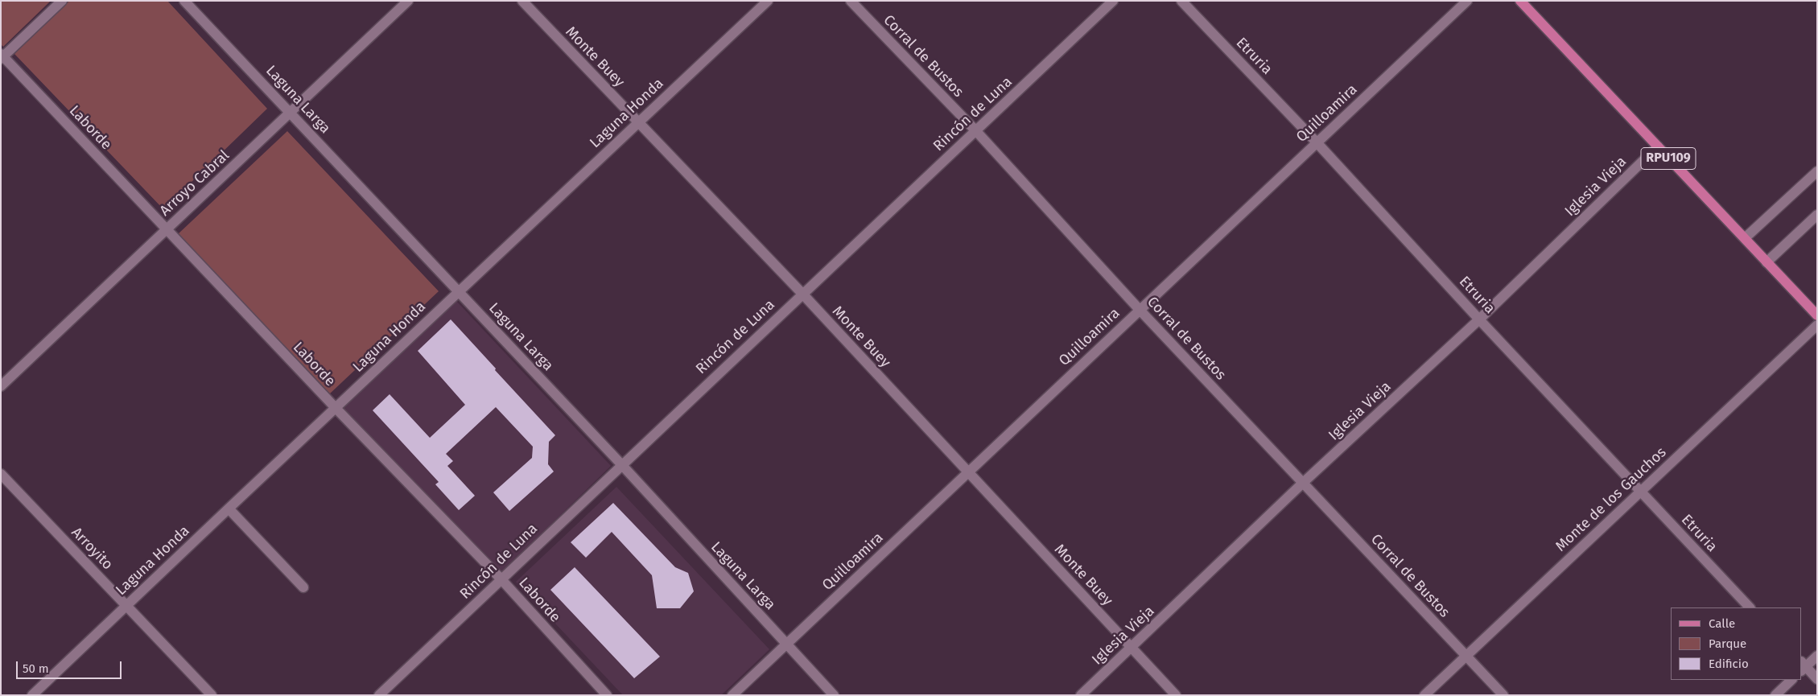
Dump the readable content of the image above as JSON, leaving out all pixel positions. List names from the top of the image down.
{
  "streets": {
    "main road": ["RPU109"],
    "street": [
      "Corral de Bustos",
      "Etruria",
      "Monte Buey",
      "Laguna Larga",
      "Laguna Honda",
      "Quilloamira",
      "Rincón de Luna",
      "Laborde",
      "Arroyo Cabral",
      "Iglesia Vieja",
      "Monte de los Gauchos",
      "Arroyito"
    ]
  },
  "crossings": [
    ["Corral de Bustos", "Quilloamira"],
    ["Corral de Bustos", "Rincón de Luna"],
    ["Corral de Bustos", "Iglesia Vieja"],
    ["Corral de Bustos", "Monte de los Gauchos"],
    ["Etruria", "Quilloamira"],
    ["Etruria", "Iglesia Vieja"],
    ["Etruria", "Monte de los Gauchos"],
    ["Monte Buey", "Laguna Honda"],
    ["Monte Buey", "Quilloamira"],
    ["Monte Buey", "Rincón de Luna"],
    ["Monte Buey", "Iglesia Vieja"],
    ["Laguna Larga", "Laguna Honda"],
    ["Laguna Larga", "Quilloamira"],
    ["Laguna Larga", "Rincón de Luna"],
    ["Laguna Larga", "Arroyo Cabral"],
    ["Laguna Honda", "Laborde"],
    ["Laguna Honda", "Arroyito"],
    ["Rincón de Luna", "Laborde"],
    ["Laborde", "Arroyo Cabral"],
    ["RPU109", "Iglesia Vieja"]
  ],
  "legend": ["Calle", "Parque", "Edificio"],
  "scale_bar": "50 m"
}
